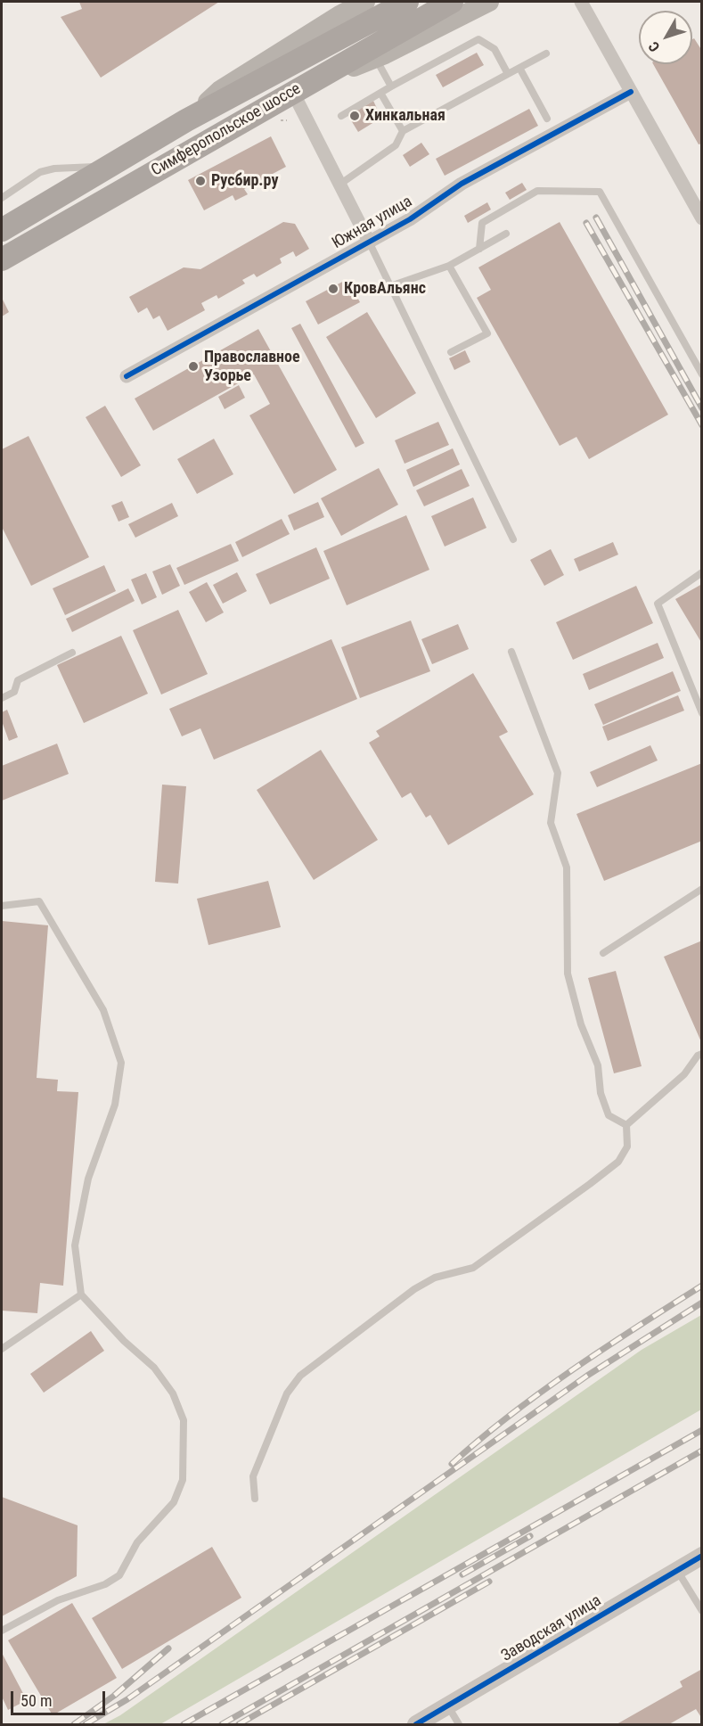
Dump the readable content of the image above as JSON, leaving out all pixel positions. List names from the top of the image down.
{
  "streets": {
    "main road": ["Симферопольское шоссе"],
    "street": ["Южная улица", "Заводская улица"]
  },
  "places": [
    "Хинкальная",
    "Русбир.ру",
    "КровАльянс",
    "Православное Узорье"
  ],
  "scale_bar": "50 m",
  "north": "bottom left"
}
